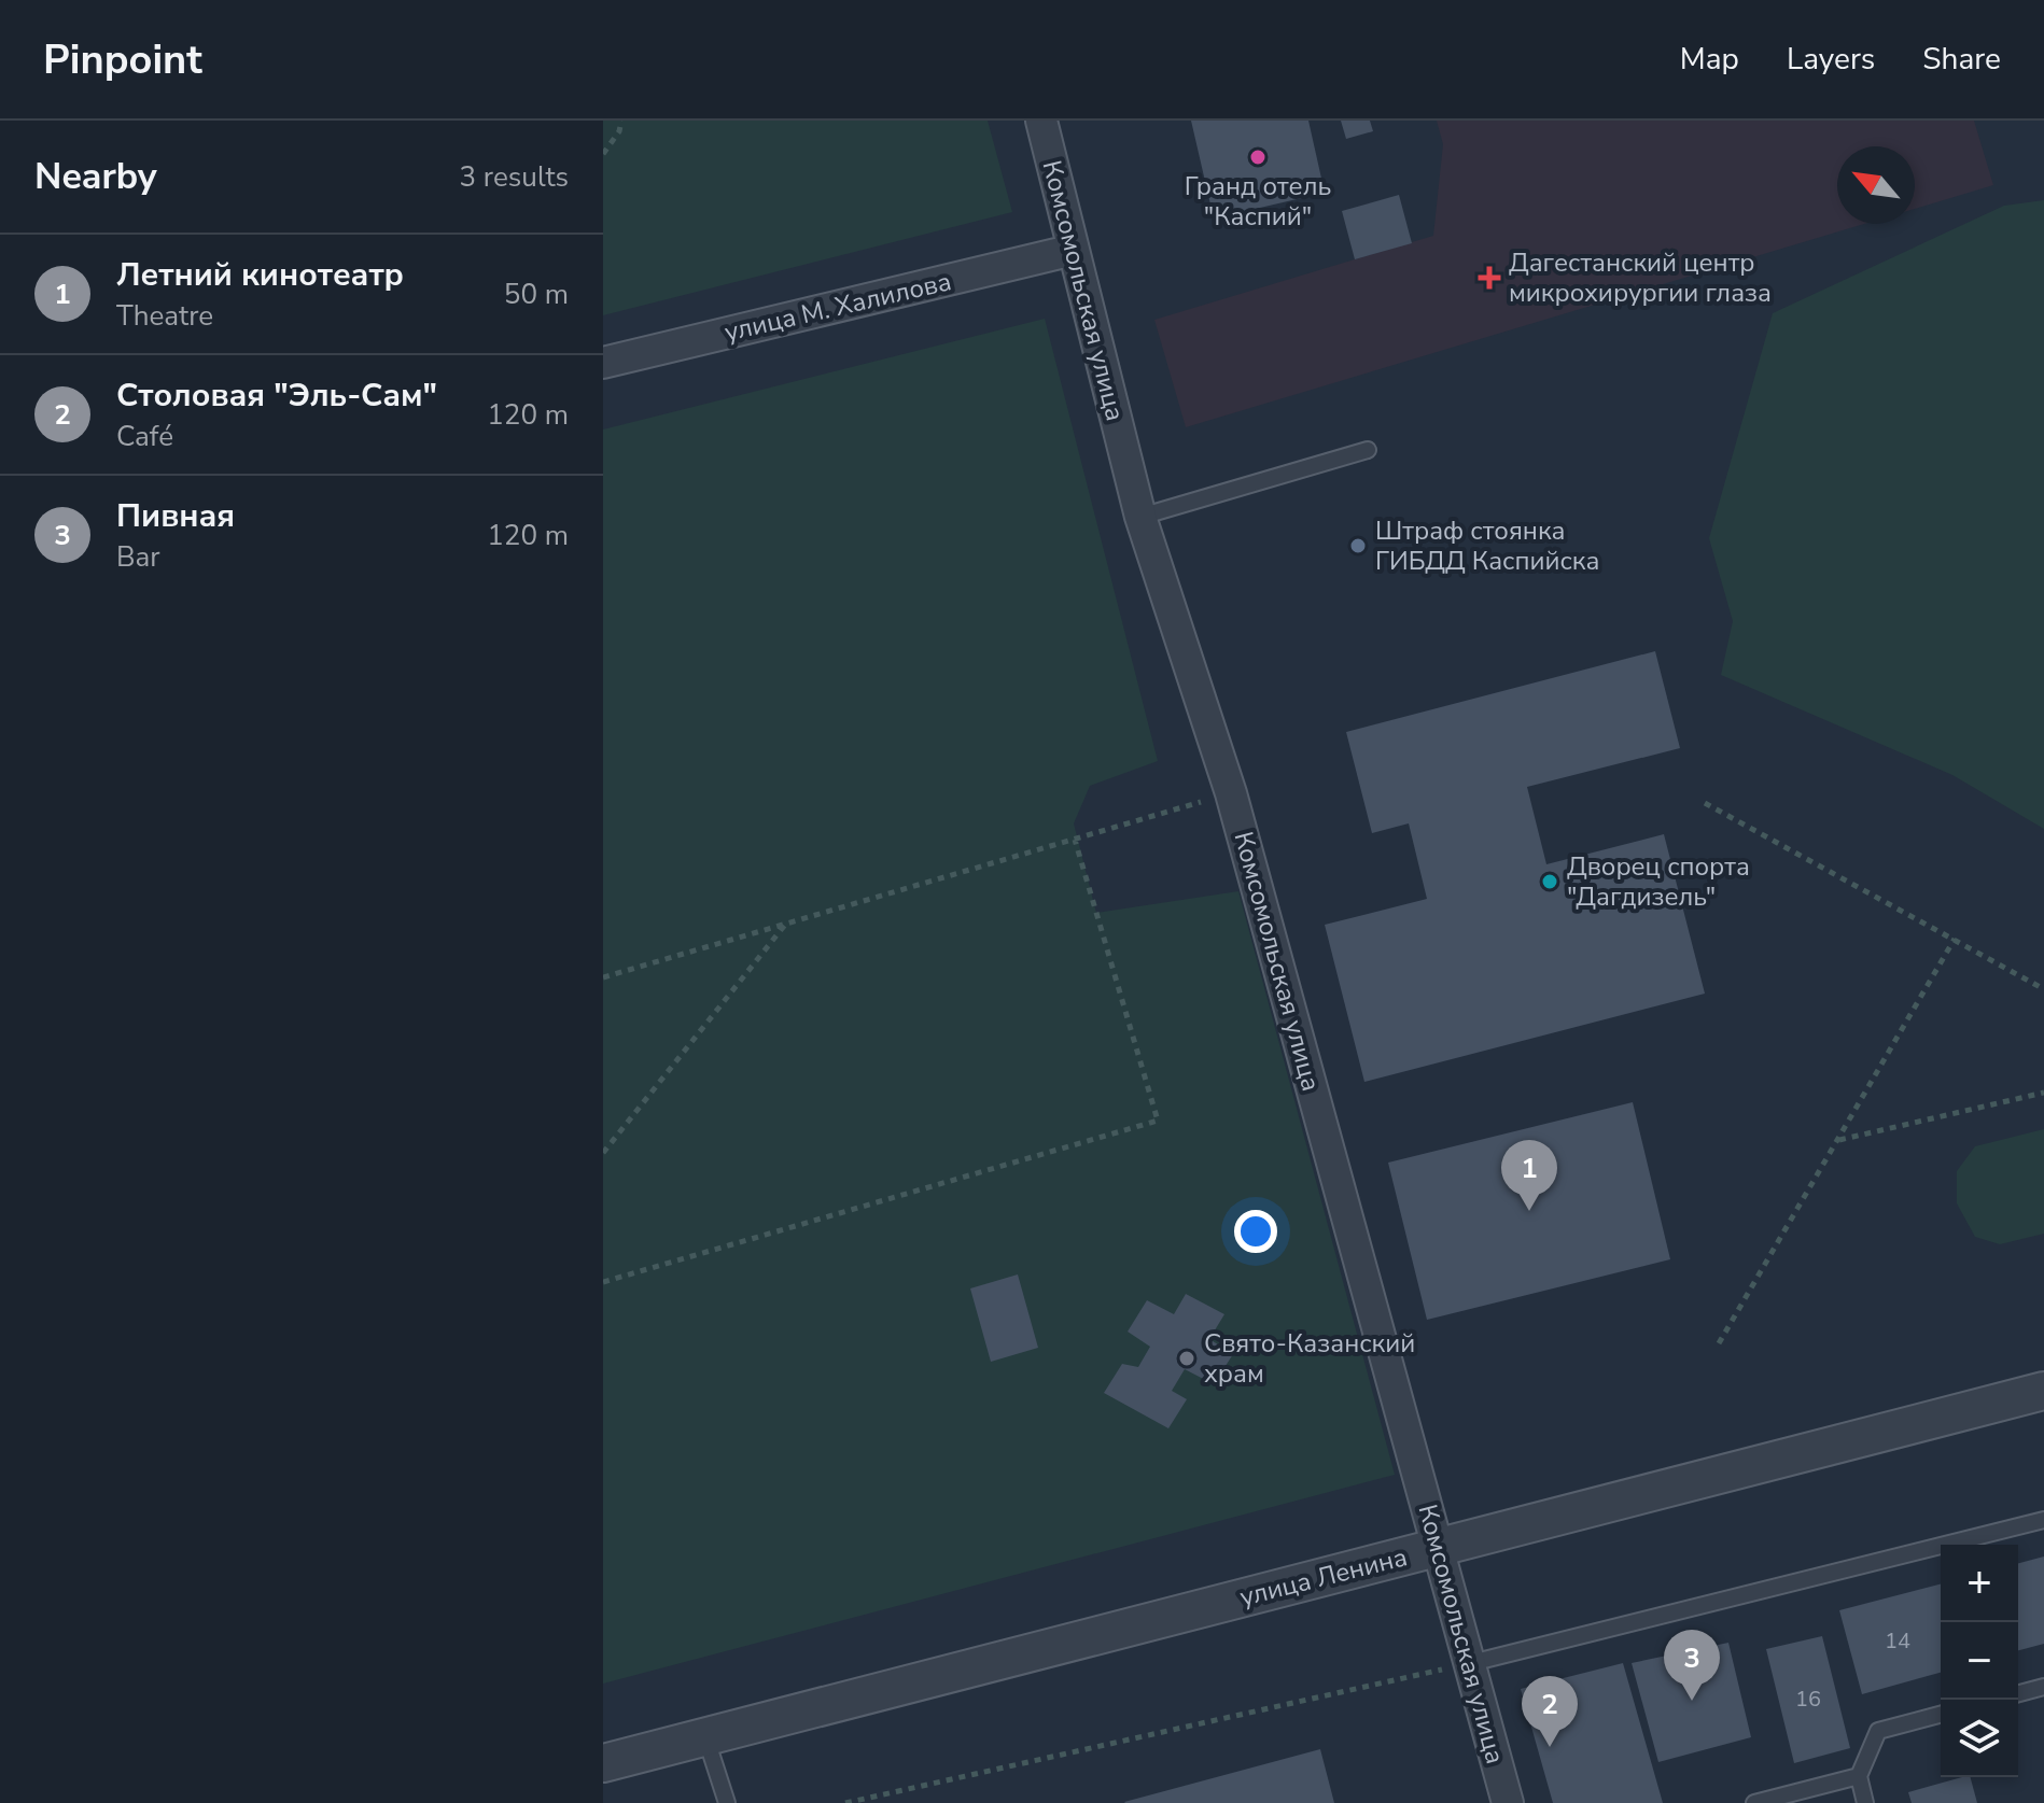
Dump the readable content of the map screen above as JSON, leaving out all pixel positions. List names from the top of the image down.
{
  "streets": {
    "street": ["Комсомольская улица", "улица М. Халилова", "улица Ленина"]
  },
  "crossings": [
    ["Комсомольская улица", "улица М. Халилова"],
    ["Комсомольская улица", "улица Ленина"]
  ],
  "places": {
    "other": [
      "Гранд отель \"Каспий\"",
      "Штраф стоянка ГИБДД Каспийска",
      "Дворец спорта \"Дагдизель\"",
      "Свято-Казанский храм"
    ],
    "health": ["Дагестанский центр микрохирургии глаза"]
  },
  "house_numbers": ["14", "16"],
  "north": "top left",
  "page": {
    "header": "Pinpoint",
    "nav": ["Map", "Layers", "Share"],
    "heading": ["Nearby", "3 results"],
    "list": [
      {
        "mark": "1",
        "name": "Летний кинотеатр",
        "note": "Theatre",
        "value": "50 m"
      },
      {
        "mark": "2",
        "name": "Столовая \"Эль-Сам\"",
        "note": "Café",
        "value": "120 m"
      },
      {
        "mark": "3",
        "name": "Пивная",
        "note": "Bar",
        "value": "120 m"
      }
    ],
    "pins": ["1", "3", "2"],
    "map_buttons": ["+", "−"]
  }
}
